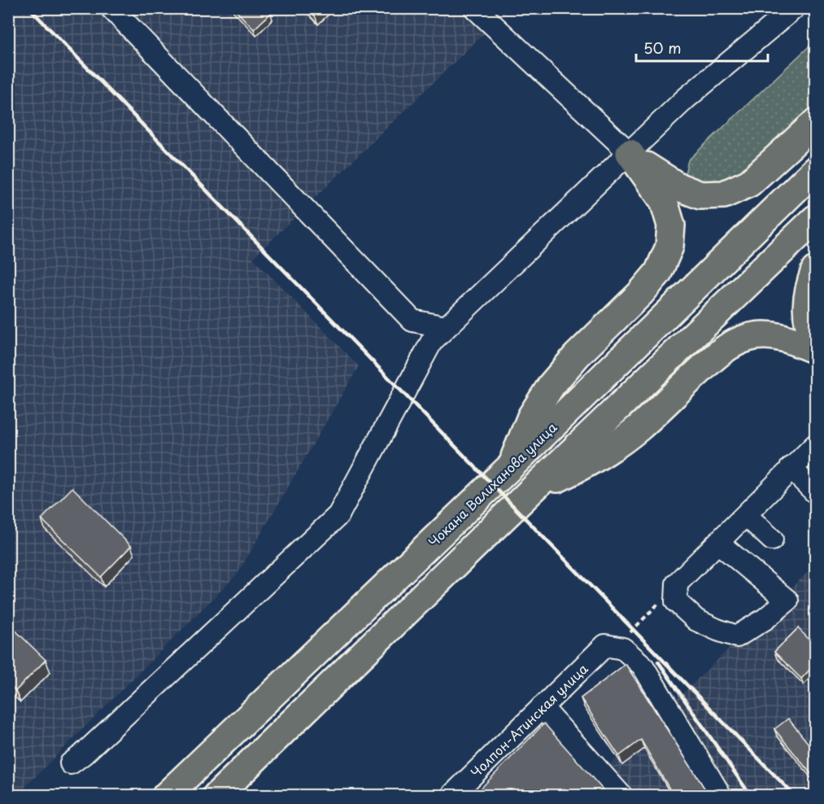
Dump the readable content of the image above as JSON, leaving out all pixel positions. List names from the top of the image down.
{
  "streets": {
    "main road": ["Чокана Валиханова улица"],
    "street": ["Чолпон-Атинская улица"]
  },
  "scale_bar": "50 m"
}
